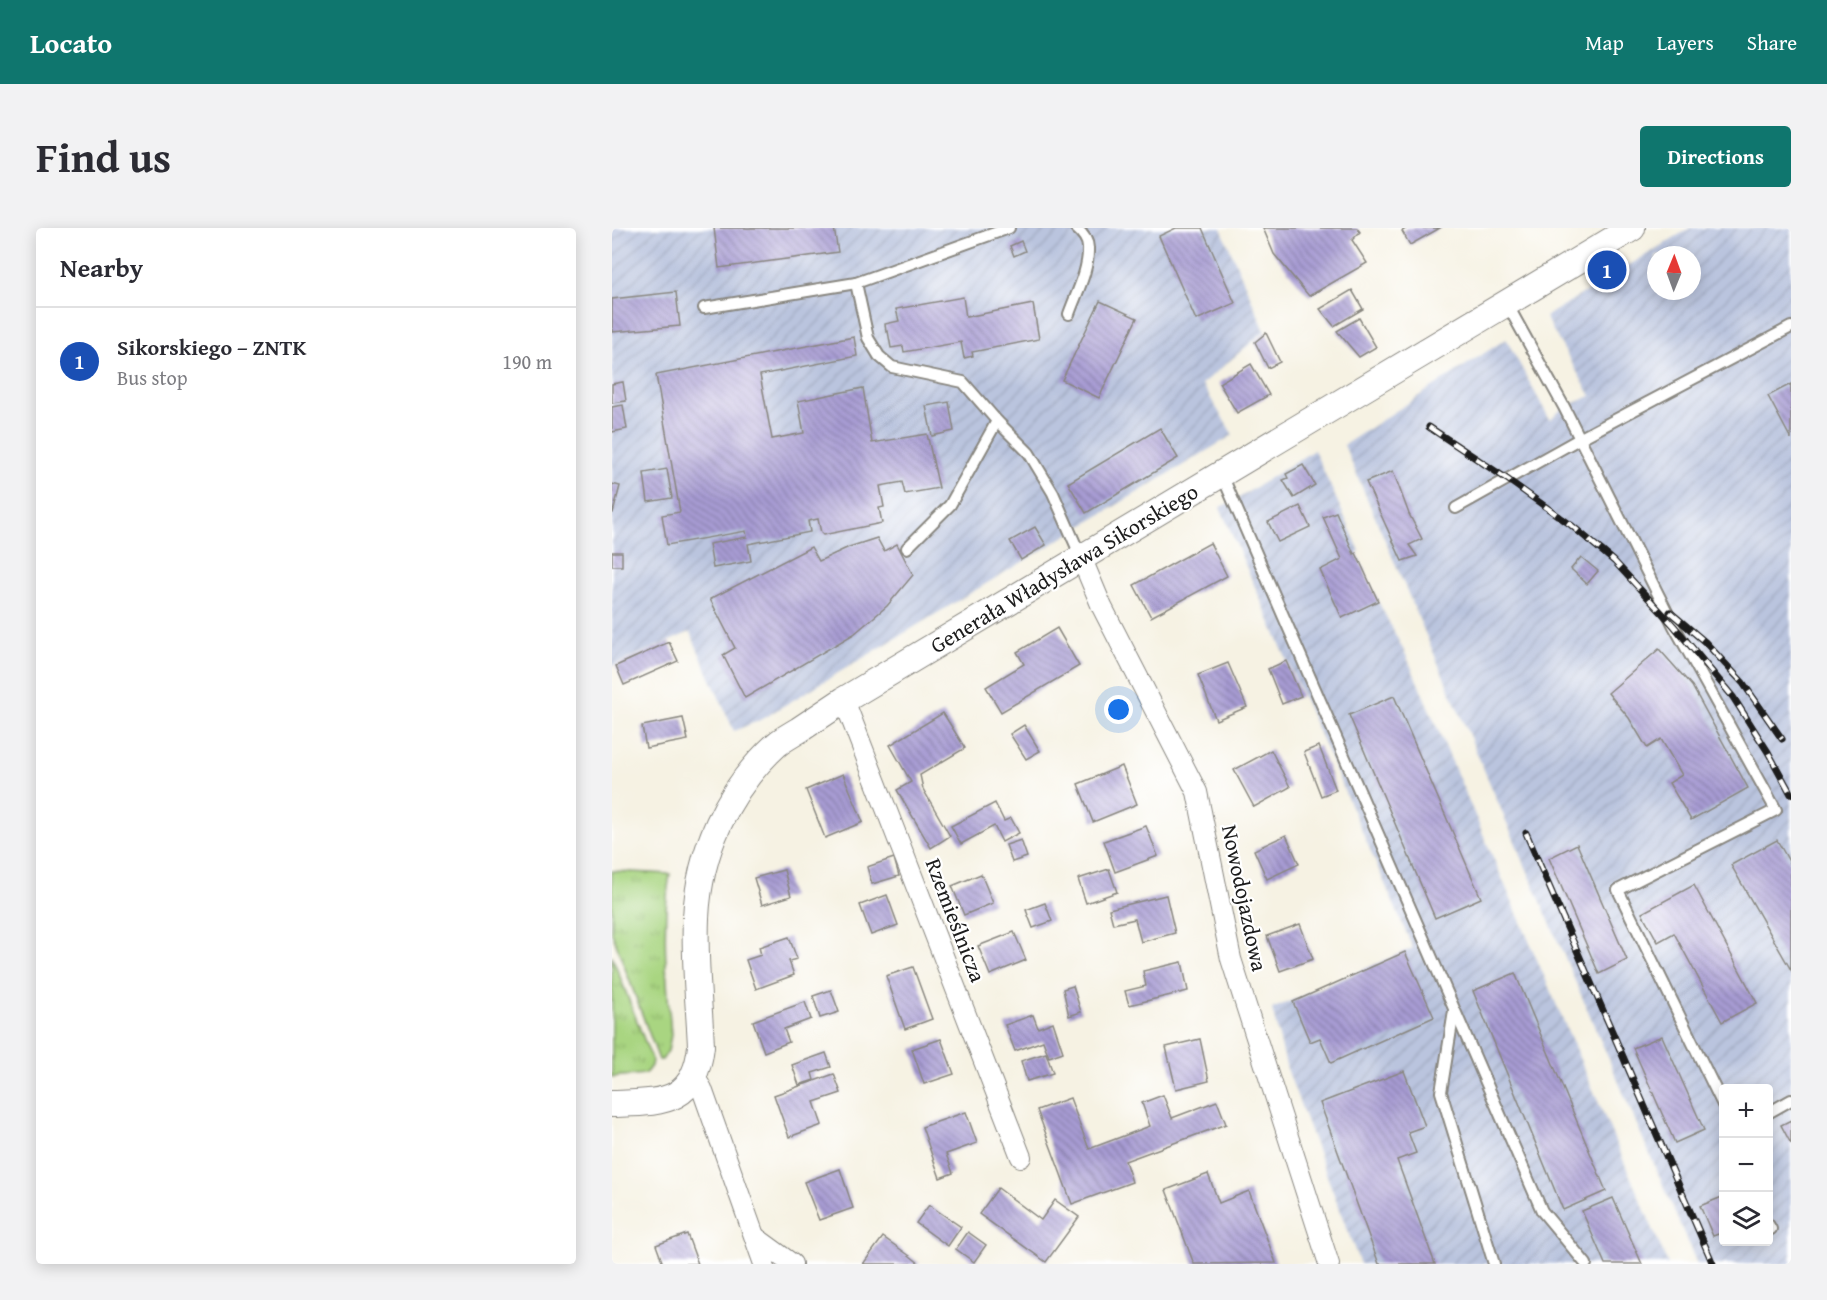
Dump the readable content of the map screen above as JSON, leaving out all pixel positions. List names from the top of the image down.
{
  "streets": {
    "street": ["Generała Władysława Sikorskiego", "Nowodojazdowa", "Rzemieślnicza"]
  },
  "crossings": [
    ["Generała Władysława Sikorskiego", "Nowodojazdowa"],
    ["Generała Władysława Sikorskiego", "Rzemieślnicza"]
  ],
  "north": "top",
  "page": {
    "header": "Locato",
    "nav": ["Map", "Layers", "Share"],
    "title": "Find us",
    "buttons": "Directions",
    "heading": "Nearby",
    "pins": "1",
    "list": [
      {
        "mark": "1",
        "name": "Sikorskiego – ZNTK",
        "note": "Bus stop",
        "value": "190 m"
      }
    ],
    "map_buttons": ["+", "−"]
  }
}
